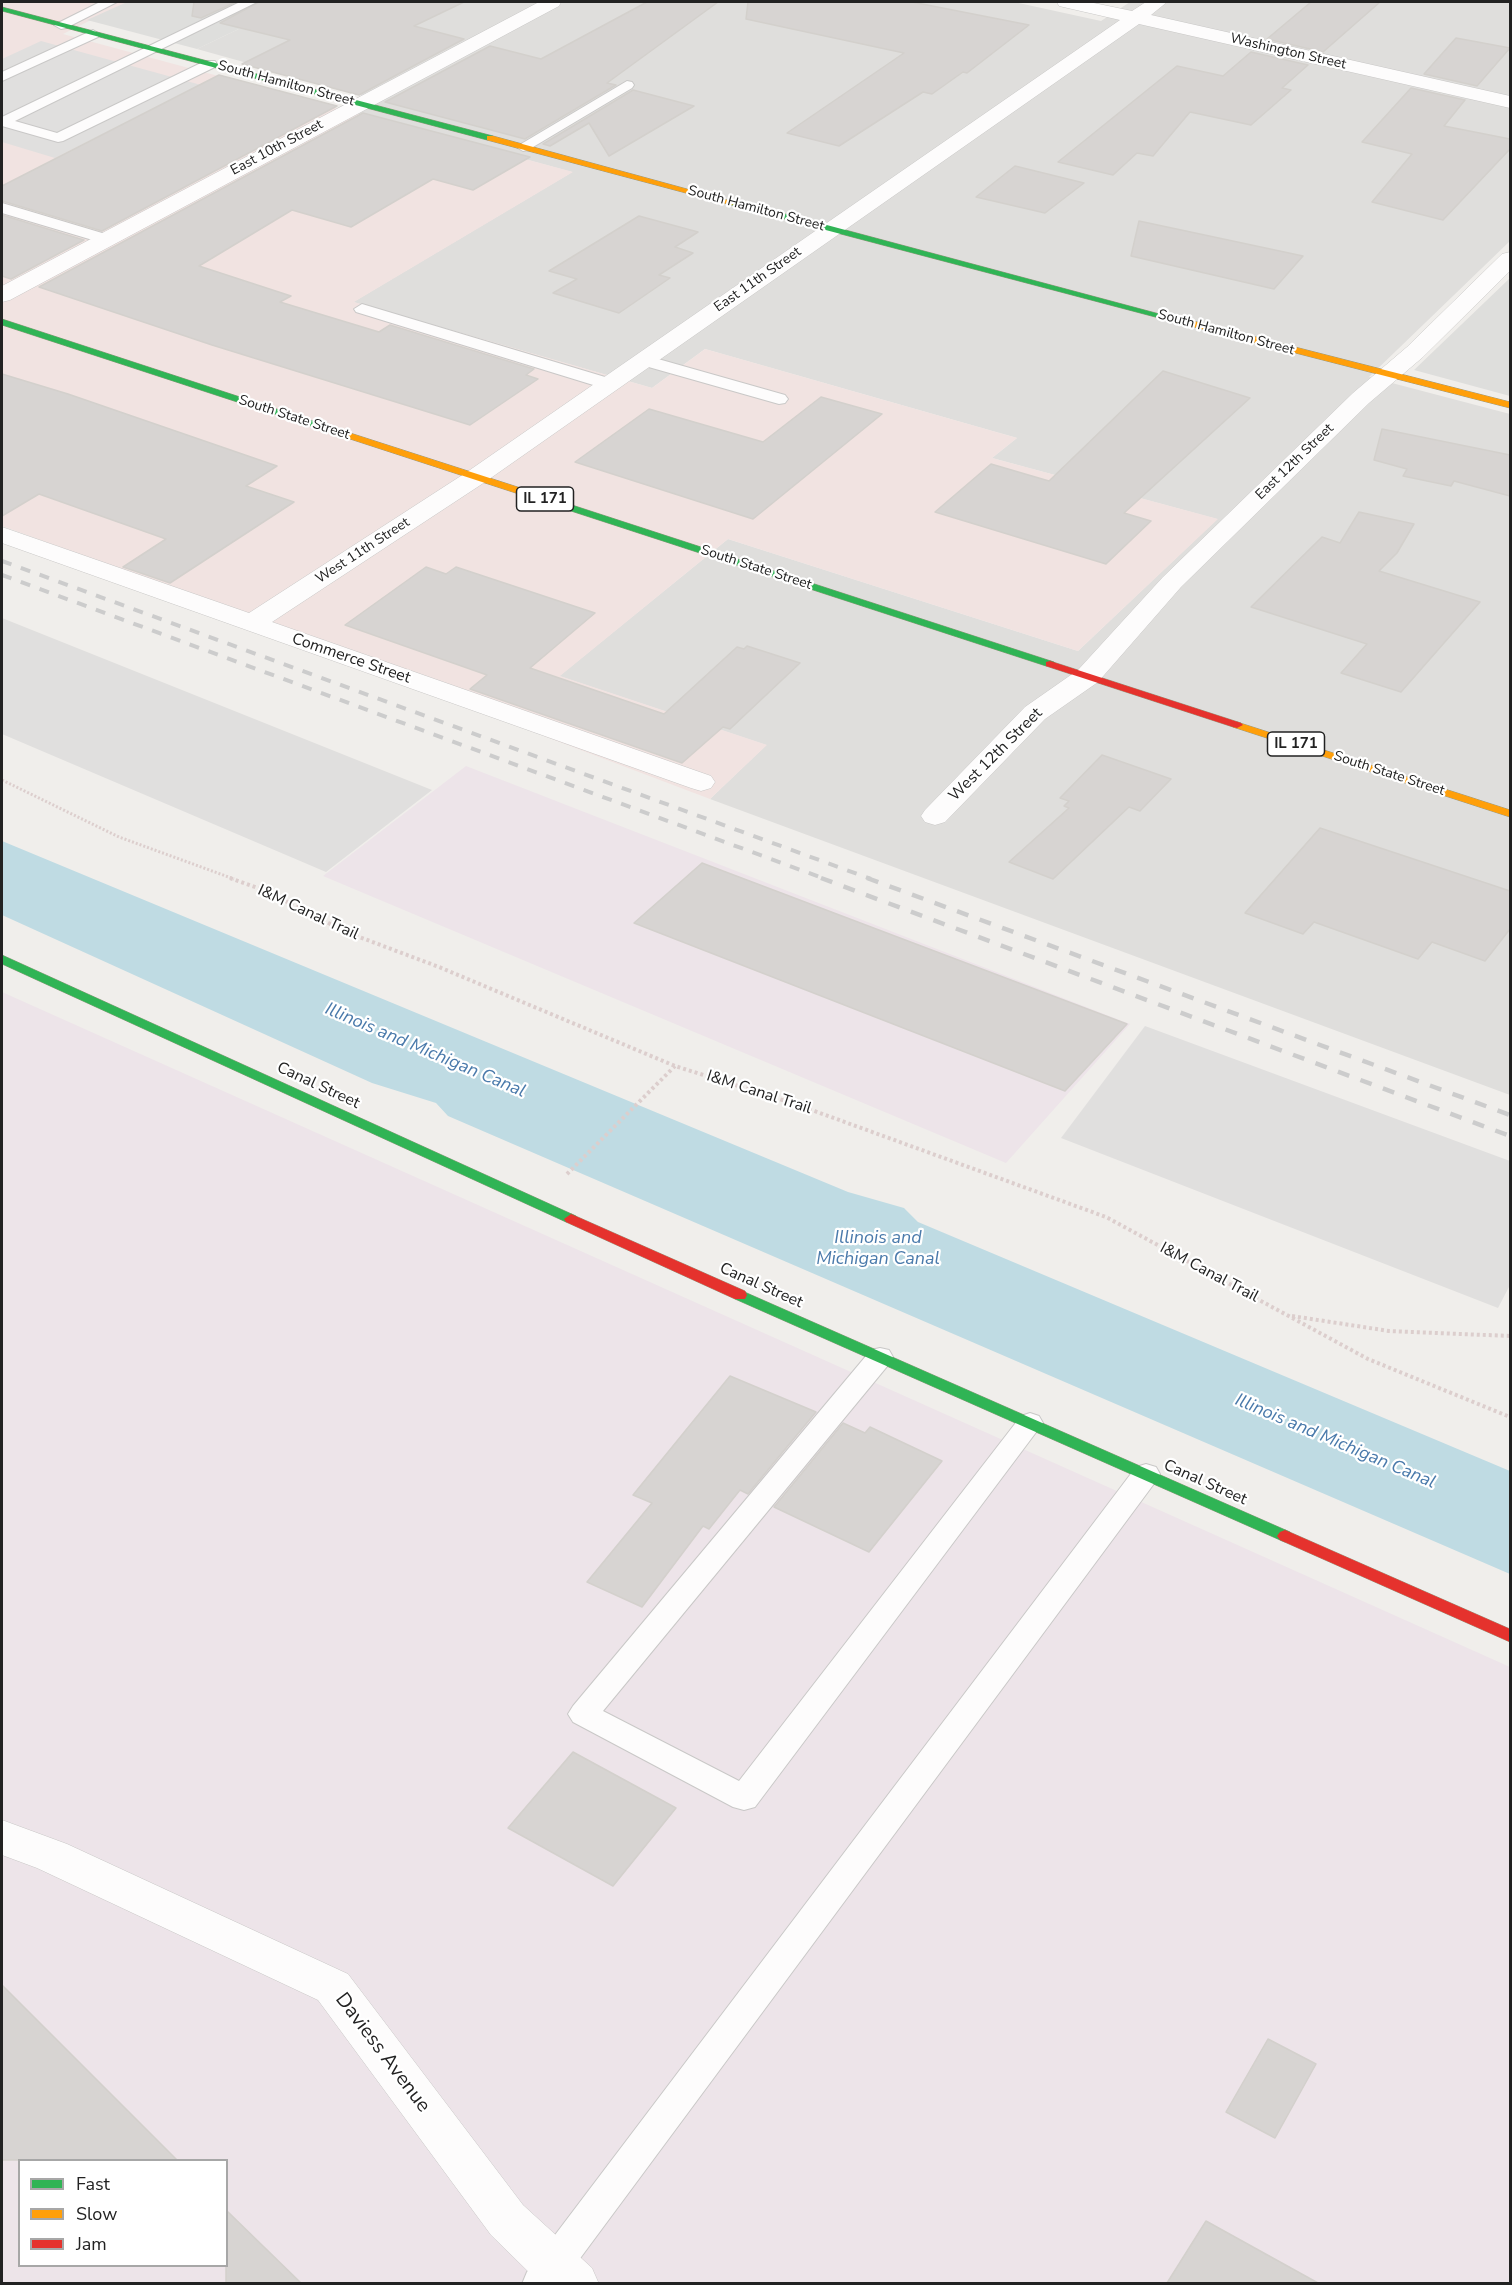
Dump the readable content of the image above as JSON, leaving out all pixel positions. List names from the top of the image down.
{
  "streets": {
    "street": [
      "Washington Street",
      "South Hamilton Street",
      "East 10th Street",
      "East 11th Street",
      "South State Street",
      "East 12th Street",
      "IL 171",
      "West 11th Street",
      "Commerce Street",
      "West 12th Street",
      "Canal Street",
      "Daviess Avenue"
    ],
    "path": ["I&M Canal Trail"]
  },
  "crossings": [
    ["Washington Street", "East 11th Street"],
    ["South Hamilton Street", "East 10th Street"],
    ["South Hamilton Street", "East 11th Street"],
    ["South Hamilton Street", "East 12th Street"],
    ["East 11th Street", "South State Street"],
    ["East 11th Street", "West 11th Street"],
    ["South State Street", "East 12th Street"],
    ["South State Street", "West 11th Street"],
    ["South State Street", "West 12th Street"],
    ["East 12th Street", "West 12th Street"],
    ["West 11th Street", "Commerce Street"]
  ],
  "water": ["Illinois and Michigan Canal"],
  "legend": ["Fast", "Slow", "Jam"]
}
